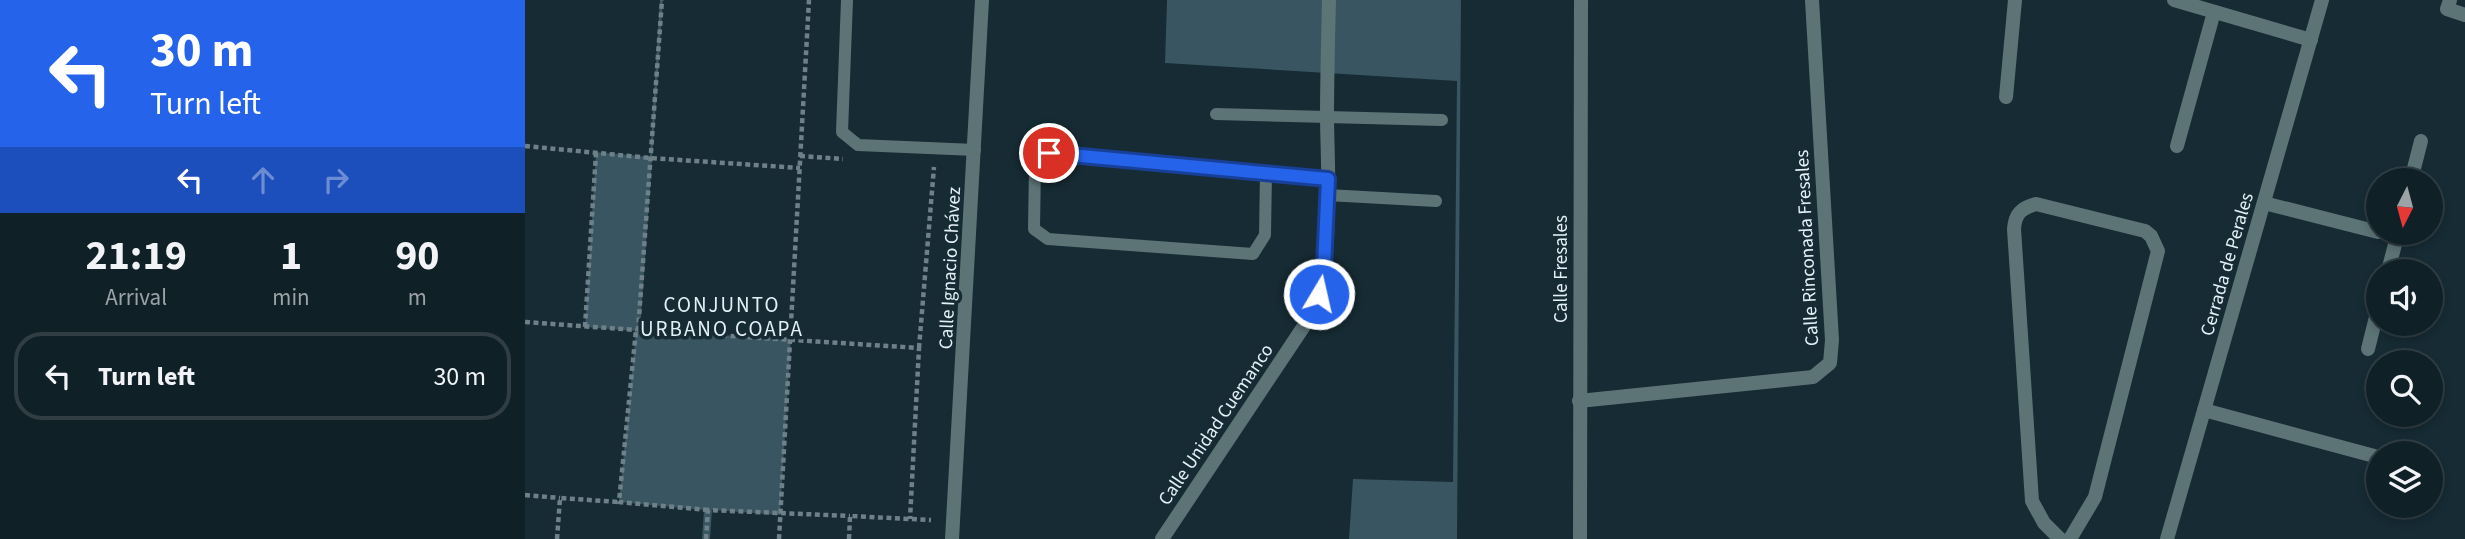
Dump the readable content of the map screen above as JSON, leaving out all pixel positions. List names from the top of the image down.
{
  "streets": {
    "street": [
      "Calle Rinconada Fresales",
      "Cerrada de Perales",
      "Calle Ignacio Chávez",
      "Calle Fresales",
      "Calle Unidad Cuemanco"
    ]
  },
  "crossings": [
    ["Calle Rinconada Fresales", "Calle Fresales"]
  ],
  "districts": ["CONJUNTO URBANO COAPA"],
  "north": "bottom",
  "page": {
    "turn": ["30 m", "Turn left"],
    "eta": [
      "21:19",
      "Arrival",
      "1",
      "min",
      "90",
      "m"
    ],
    "list": [
      {
        "name": "Turn left",
        "value": "30 m"
      }
    ]
  }
}
